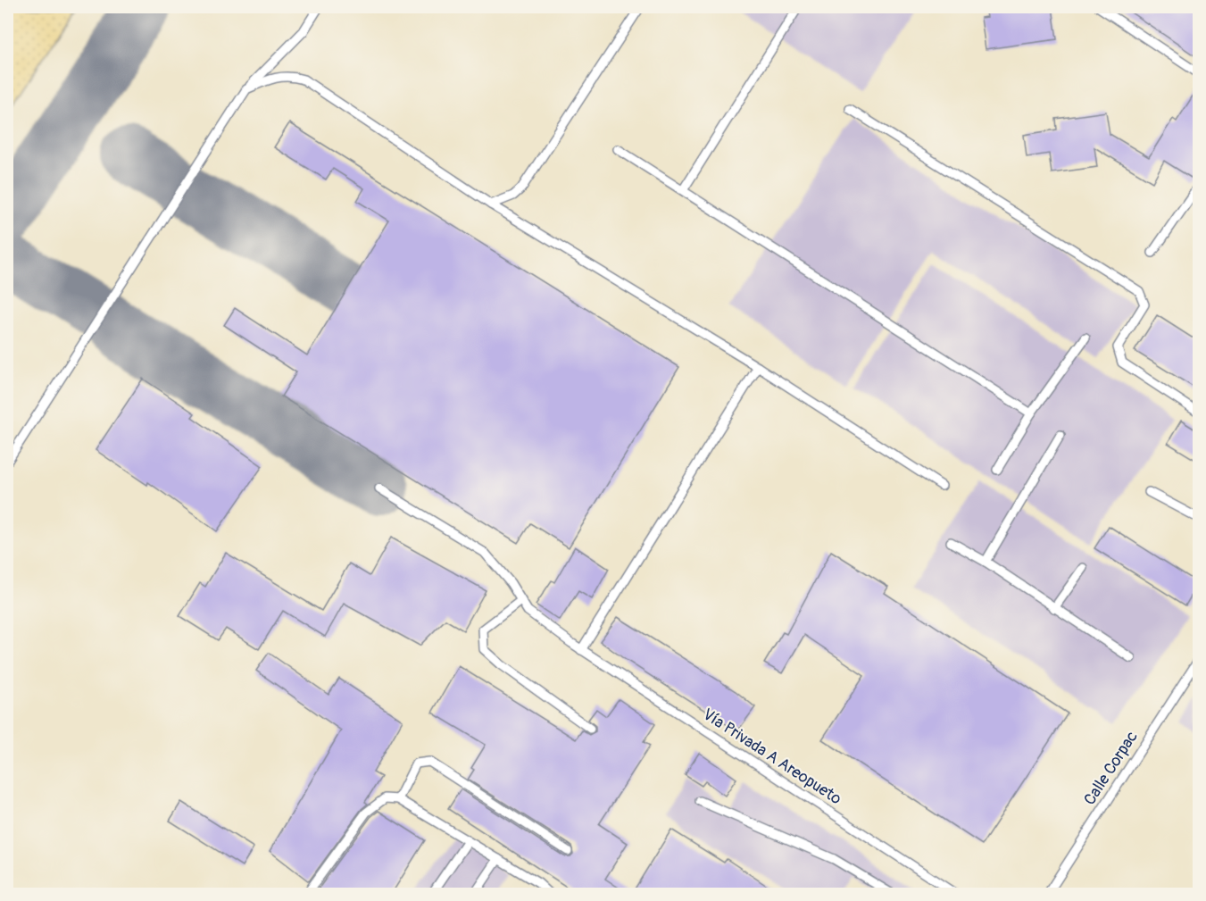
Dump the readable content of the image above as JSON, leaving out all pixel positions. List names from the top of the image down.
{
  "streets": {
    "lane": ["Vía Privada A Areopueto", "Calle Corpac"]
  }
}
